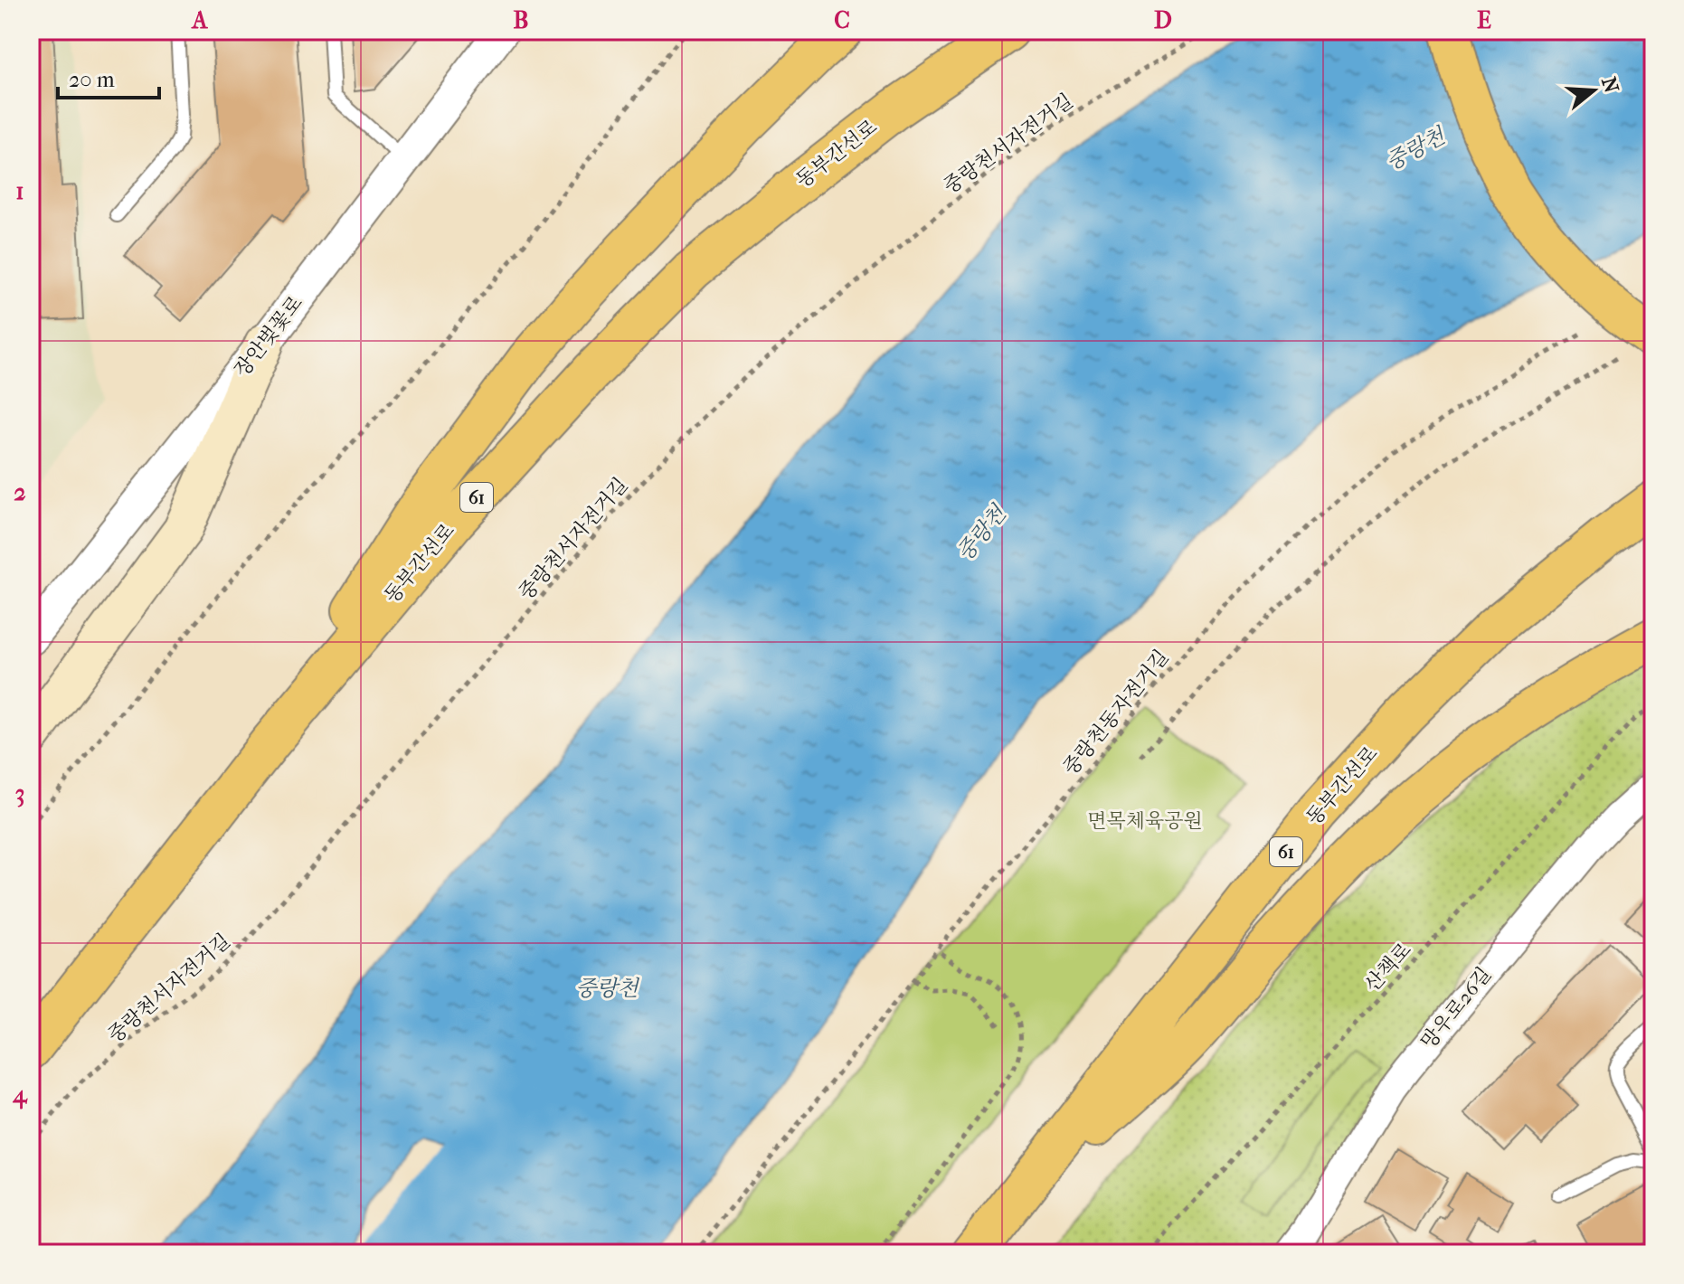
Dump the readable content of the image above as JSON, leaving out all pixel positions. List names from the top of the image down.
{
  "streets": {
    "highway": ["동부간선로", "61"],
    "street": ["장안벚꽃로", "망우로26길"],
    "path": ["중랑천서자전거길", "중랑천동자전거길", "산책로"]
  },
  "water": ["중랑천"],
  "parks": ["면목체육공원"],
  "scale_bar": "20 m",
  "north": "right",
  "grid": {
    "columns": [
      "A",
      "B",
      "C",
      "D",
      "E"
    ],
    "rows": [
      "1",
      "2",
      "3",
      "4"
    ]
  }
}
